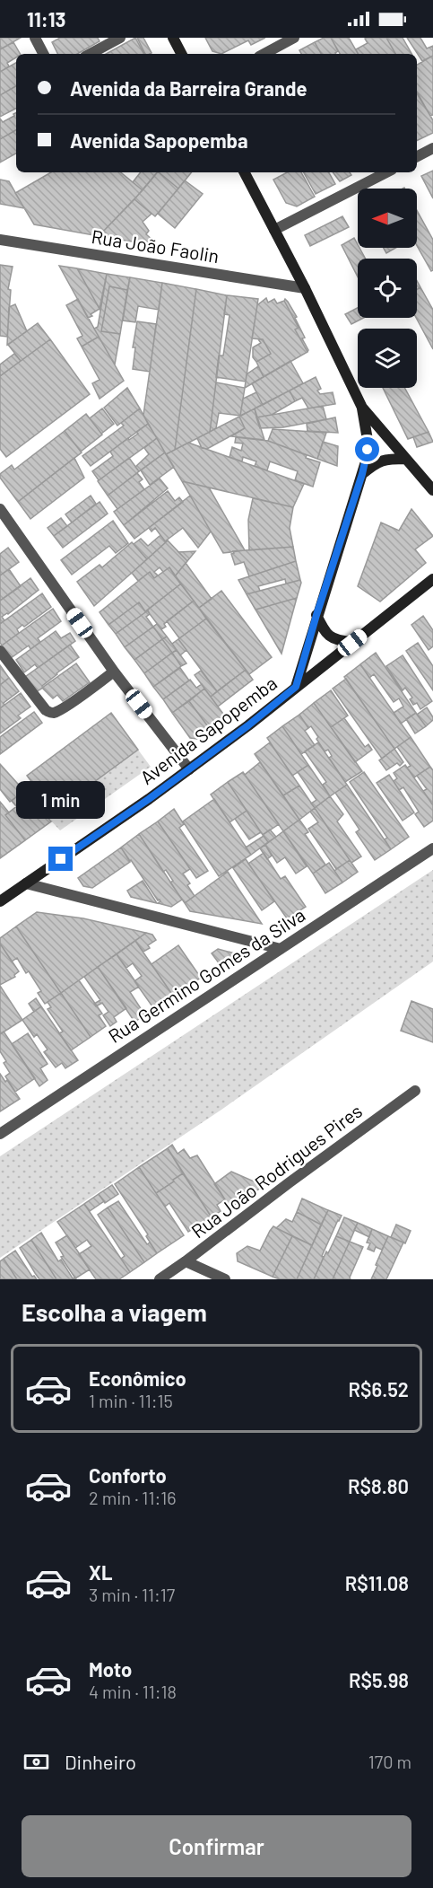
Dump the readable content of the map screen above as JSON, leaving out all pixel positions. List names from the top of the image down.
{
  "streets": {
    "main road": ["Avenida Sapopemba"],
    "street": ["Rua João Faolin", "Rua Germino Gomes da Silva", "Rua João Rodrigues Pires"]
  },
  "north": "left",
  "page": {
    "status": "11:13",
    "banner": ["Avenida da Barreira Grande", "Avenida Sapopemba"],
    "bubble": "1 min",
    "heading": "Escolha a viagem",
    "list": [
      {
        "name": "Econômico",
        "note": "1 min · 11:15",
        "value": "R$6.52"
      },
      {
        "name": "Conforto",
        "note": "2 min · 11:16",
        "value": "R$8.80"
      },
      {
        "name": "XL",
        "note": "3 min · 11:17",
        "value": "R$11.08"
      },
      {
        "name": "Moto",
        "note": "4 min · 11:18",
        "value": "R$5.98"
      }
    ],
    "pay": ["Dinheiro", "170 m"],
    "buttons": "Confirmar"
  }
}
